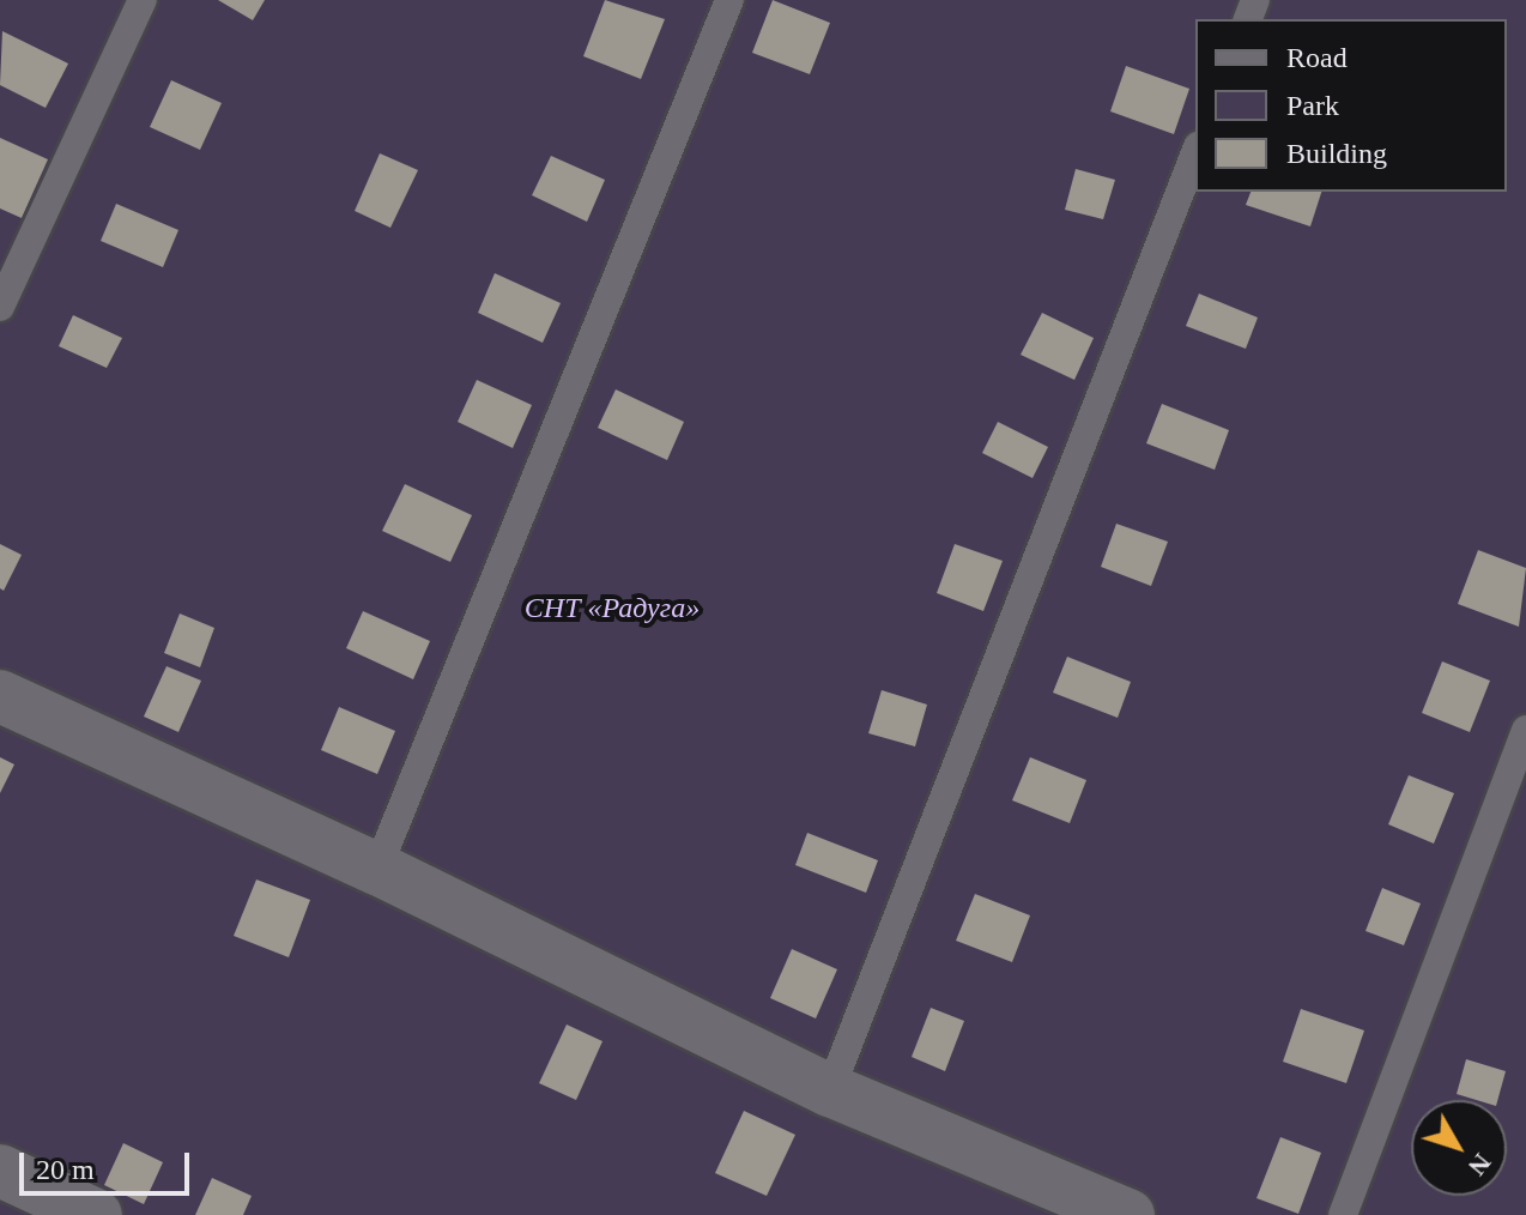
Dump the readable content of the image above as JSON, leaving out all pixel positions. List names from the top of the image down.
{
  "parks": ["СНТ «Радуга»"],
  "legend": ["Road", "Park", "Building"],
  "scale_bar": "20 m",
  "north": "bottom right"
}
